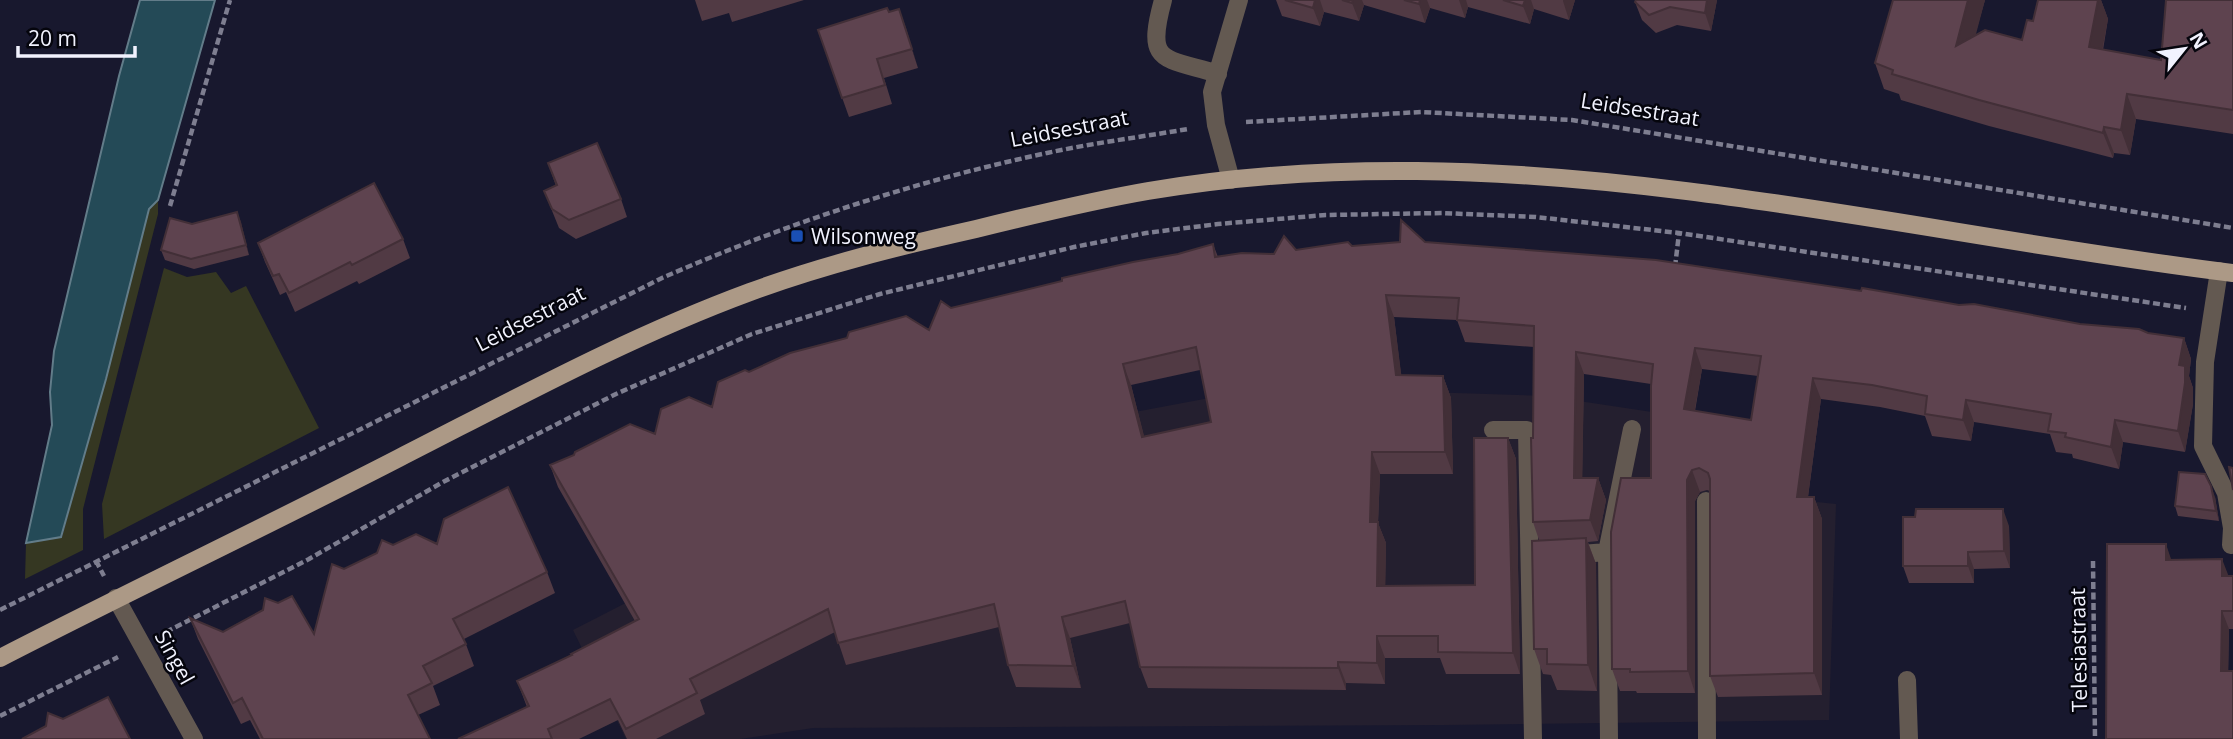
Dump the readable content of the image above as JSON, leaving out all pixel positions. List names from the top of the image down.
{
  "streets": {
    "street": ["Singel"],
    "path": ["Leidsestraat", "Telesiastraat"]
  },
  "places": {
    "transit": ["Wilsonweg"]
  },
  "scale_bar": "20 m",
  "north": "top right"
}
